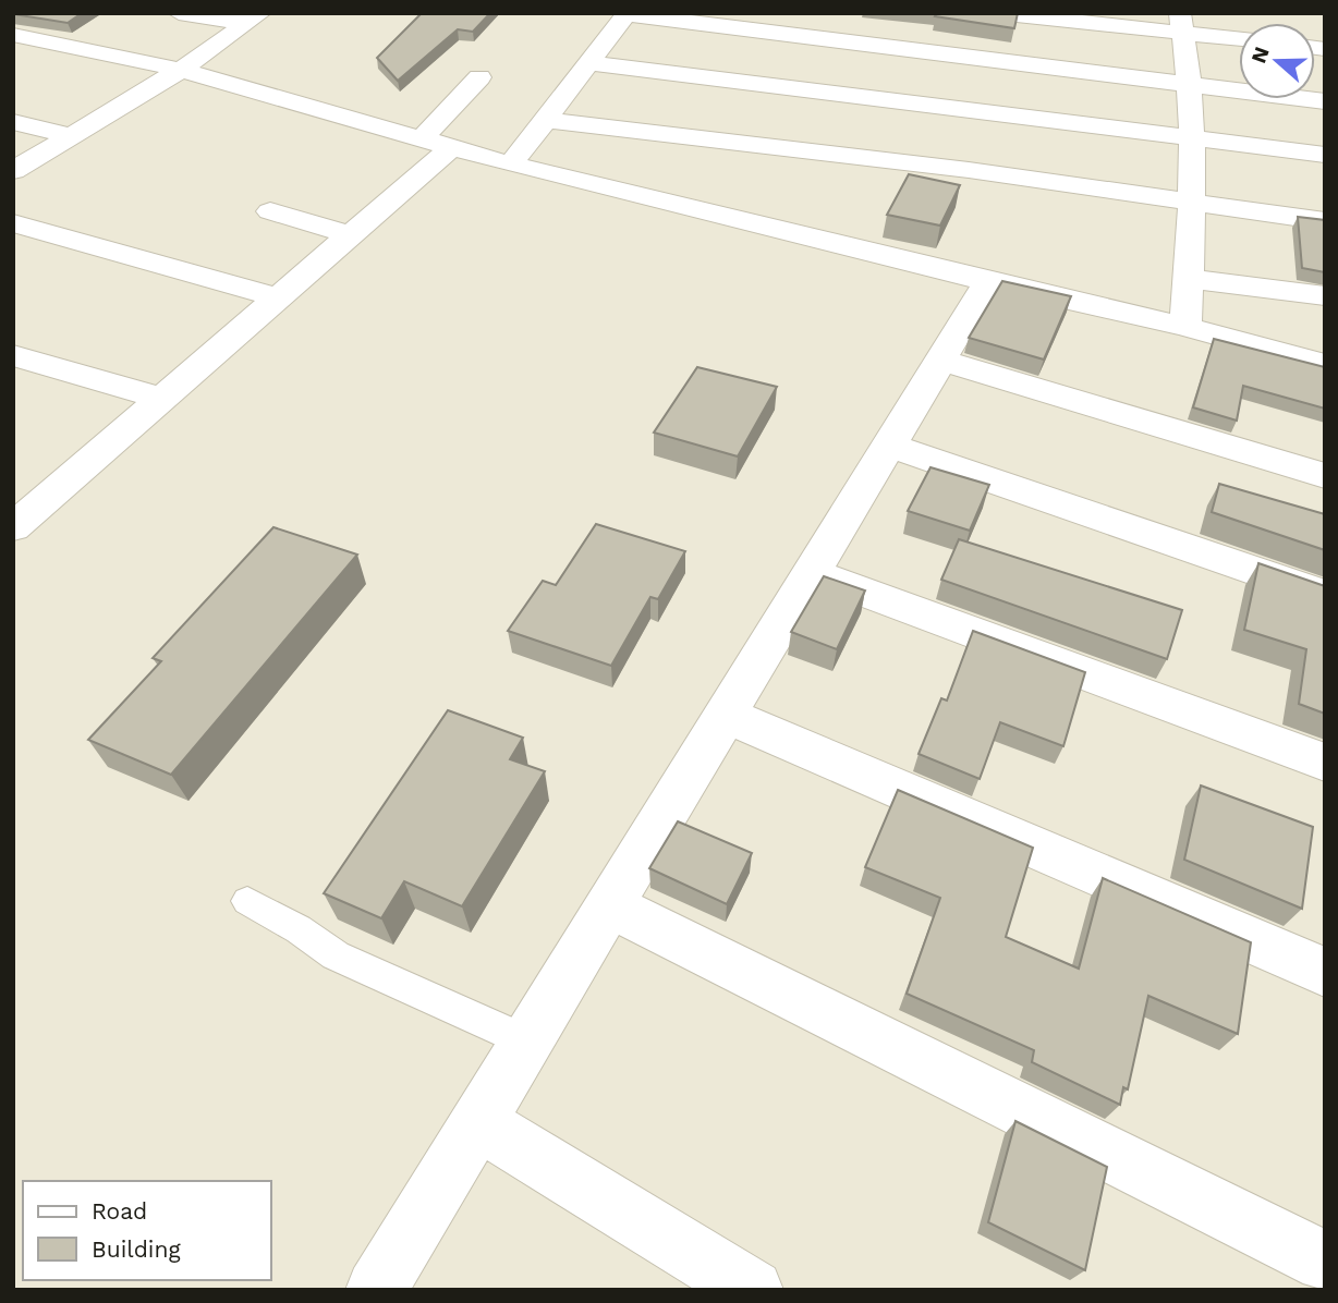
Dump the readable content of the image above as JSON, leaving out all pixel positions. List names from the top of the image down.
{
  "legend": ["Road", "Building"],
  "north": "left"
}
